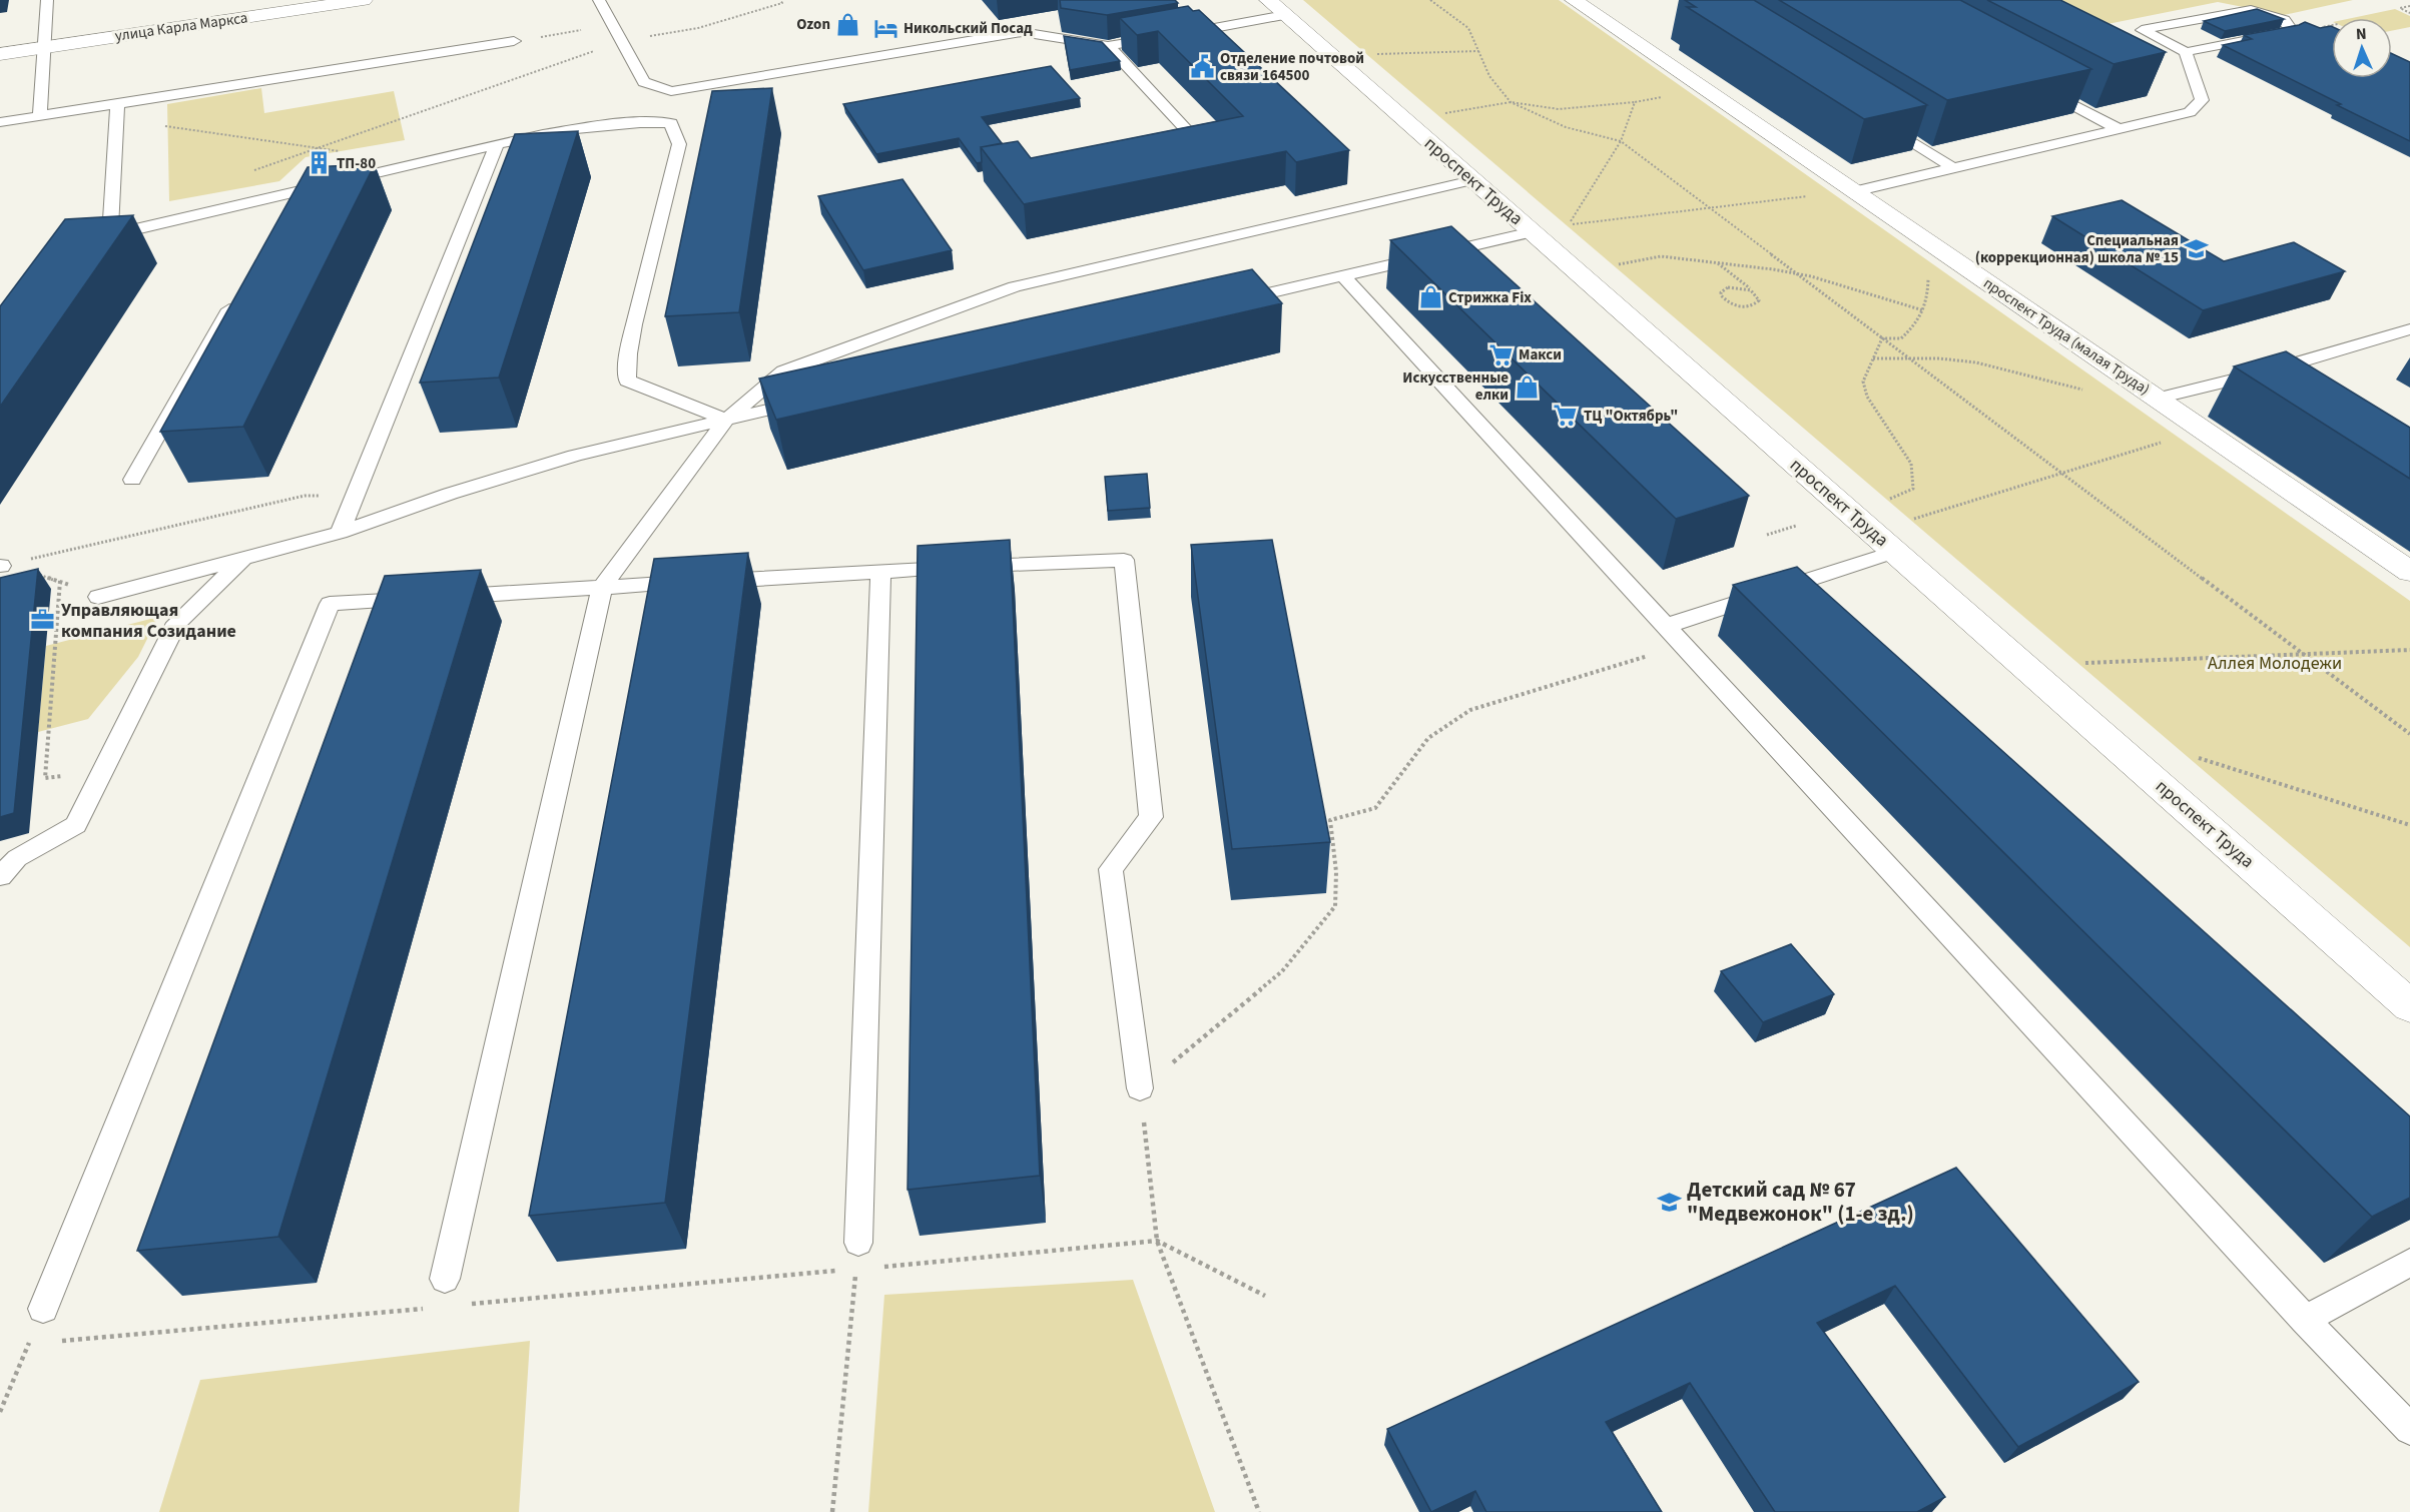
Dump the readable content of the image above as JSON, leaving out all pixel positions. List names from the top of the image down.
{
  "streets": {
    "street": ["улица Карла Маркса", "проспект Труда", "проспект Труда (малая Труда)"]
  },
  "parks": ["Аллея Молодежи"],
  "places": {
    "shop": ["Ozon", "Стрижка Fix", "Искусственные елки"],
    "hotel": ["Никольский Посад"],
    "public building": ["Отделение почтовой связи 164500"],
    "building": ["ТП-80"],
    "school or university": ["Специальная (коррекционная) школа № 15", "Детский сад № 67 \"Медвежонок\" (1-е зд.)"],
    "supermarket": ["Макси", "ТЦ \"Октябрь\""],
    "office": ["Управляющая компания Созидание"]
  },
  "north": "top"
}
